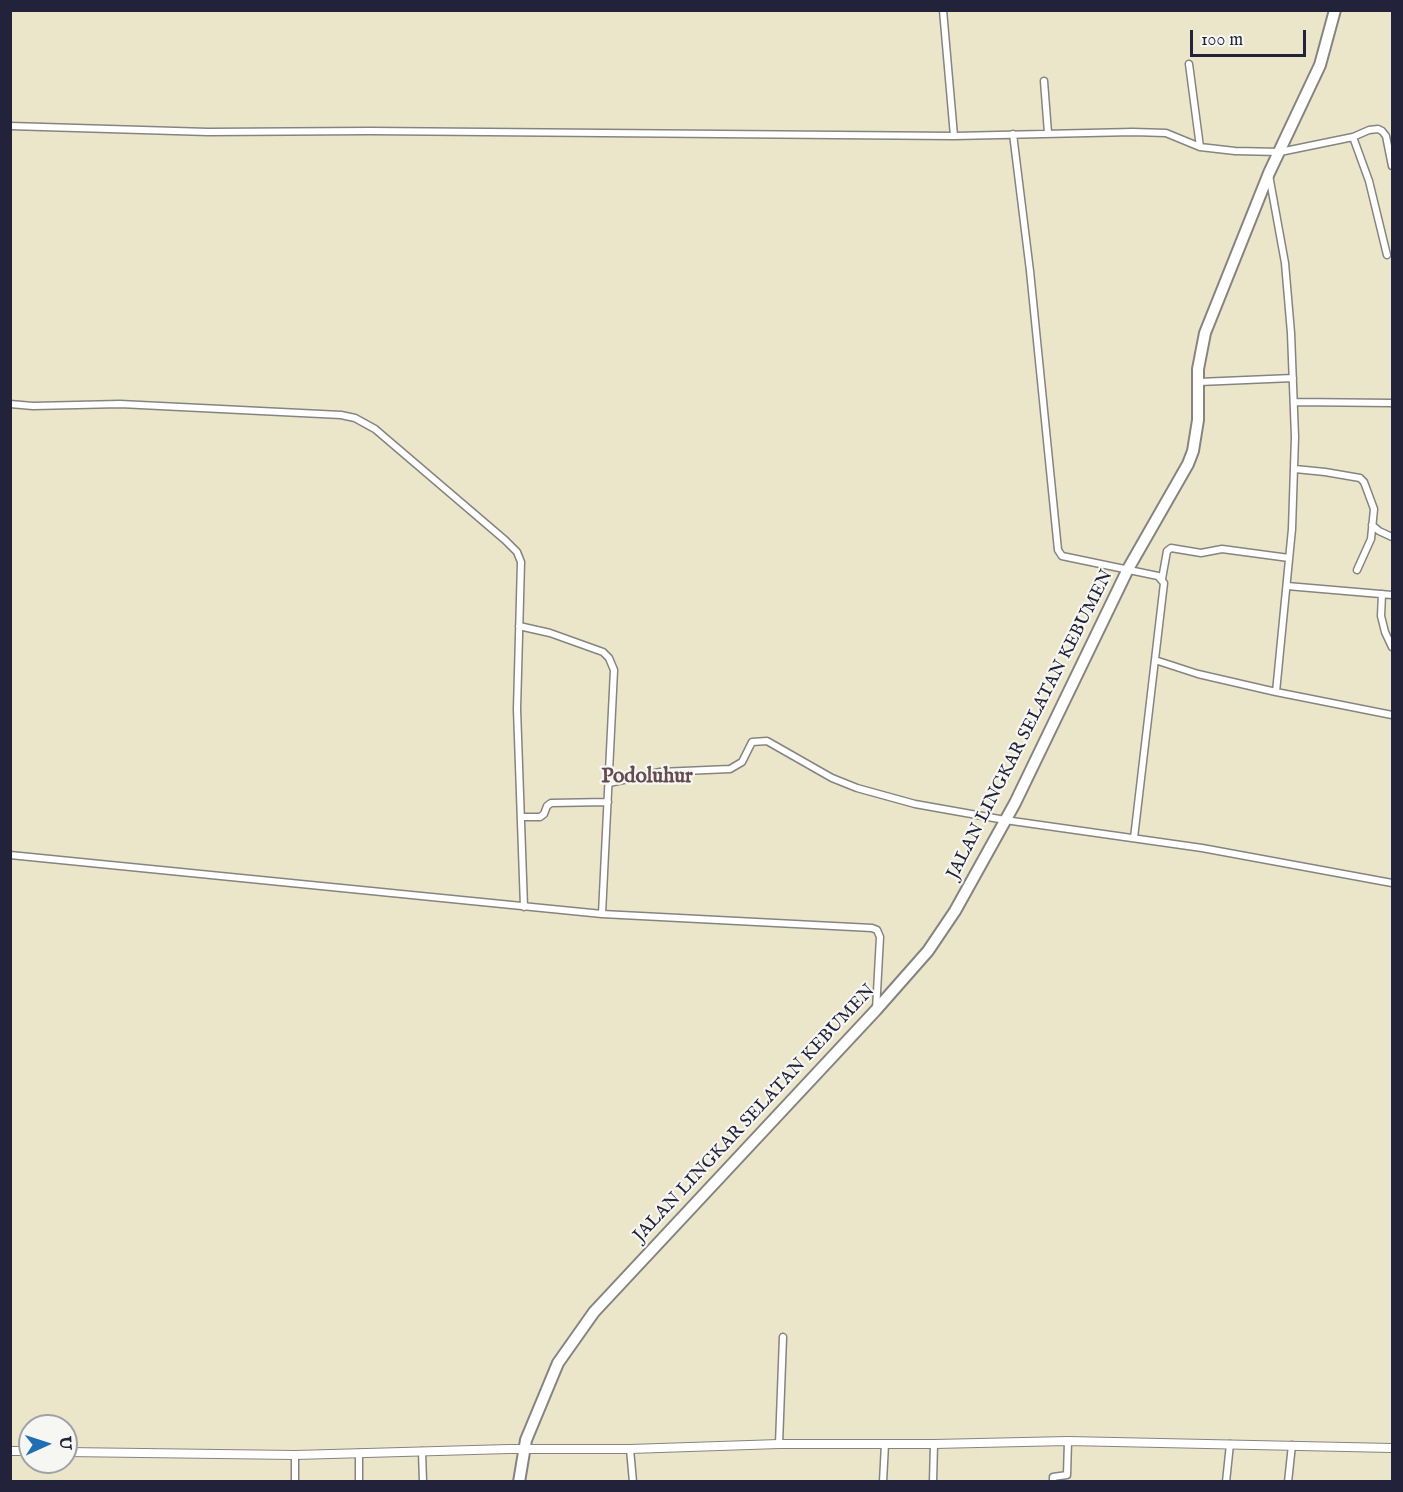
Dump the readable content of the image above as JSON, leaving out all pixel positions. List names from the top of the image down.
{
  "streets": {
    "highway": ["JALAN LINGKAR SELATAN KEBUMEN"]
  },
  "districts": ["Podoluhur"],
  "scale_bar": "100 m",
  "north": "right"
}
